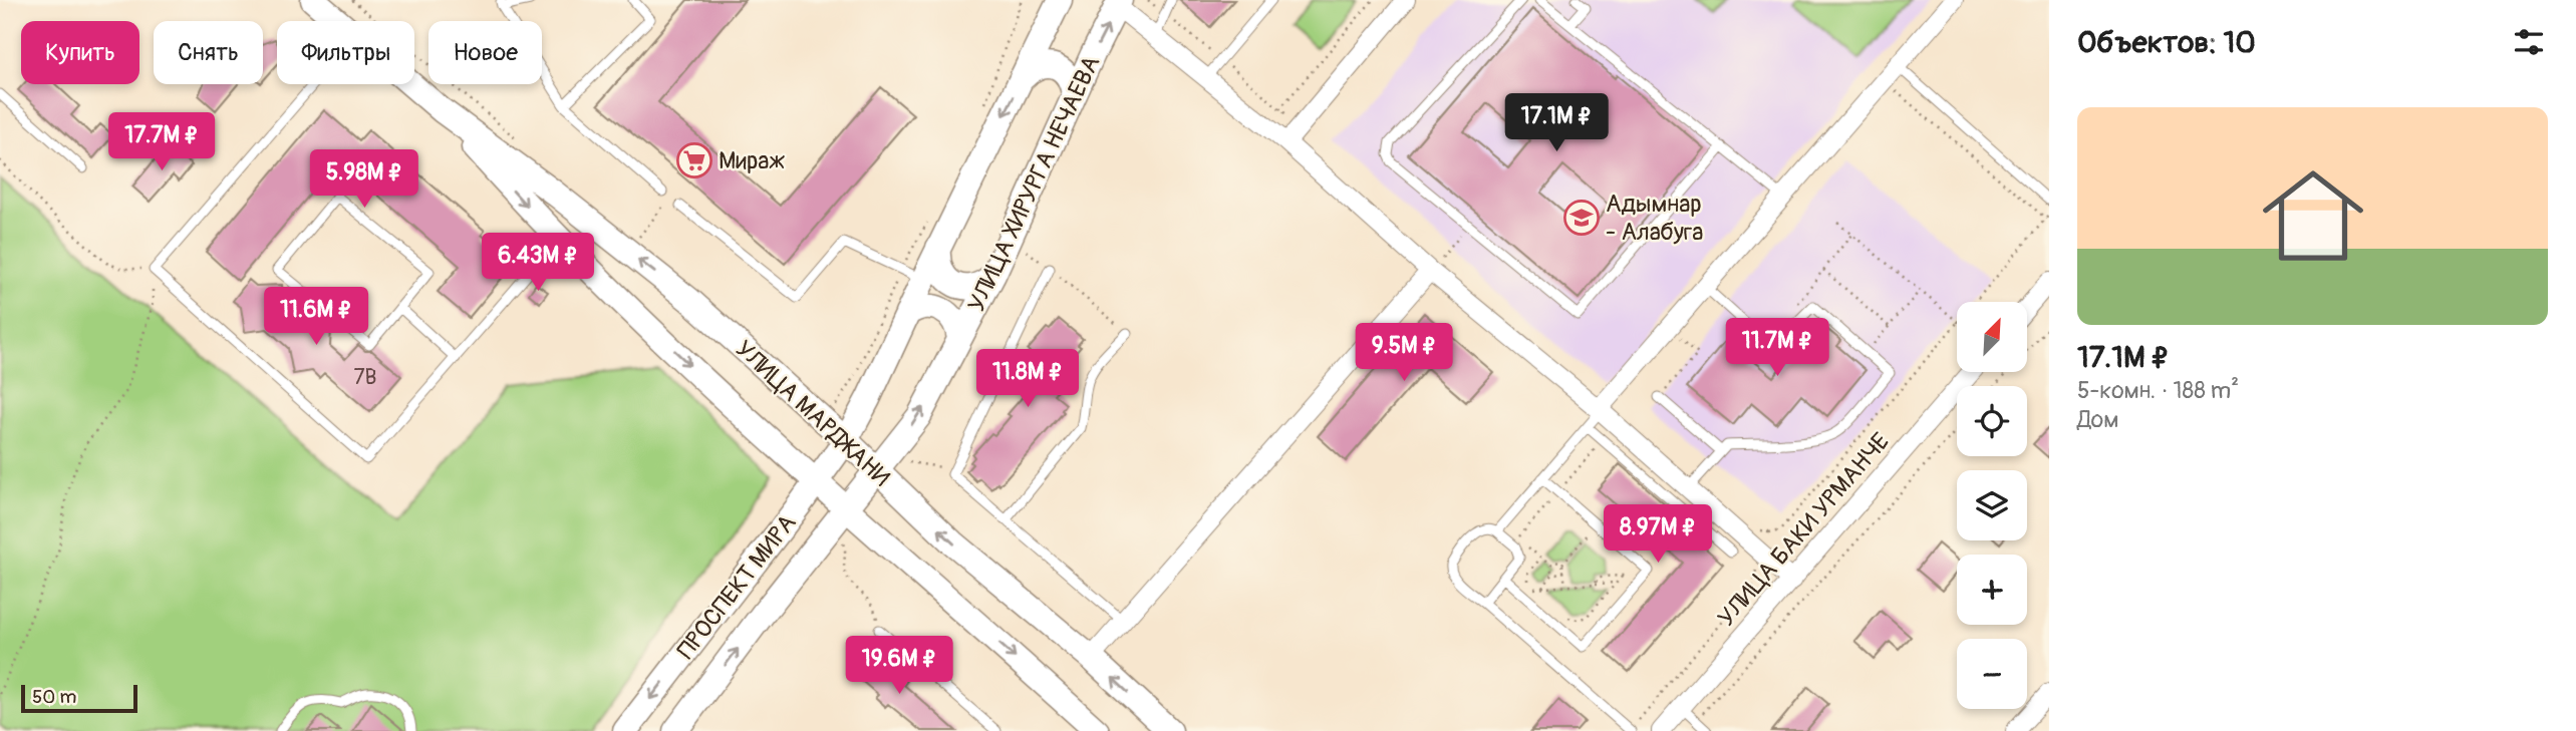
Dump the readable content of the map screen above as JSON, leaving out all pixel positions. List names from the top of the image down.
{
  "streets": {
    "street": [
      "УЛИЦА ХИРУРГА НЕЧАЕВА",
      "УЛИЦА МАРДЖАНИ",
      "УЛИЦА БАКИ УРМАНЧЕ",
      "ПРОСПЕКТ МИРА"
    ]
  },
  "crossings": [
    ["УЛИЦА ХИРУРГА НЕЧАЕВА", "УЛИЦА МАРДЖАНИ"],
    ["УЛИЦА ХИРУРГА НЕЧАЕВА", "ПРОСПЕКТ МИРА"],
    ["УЛИЦА МАРДЖАНИ", "ПРОСПЕКТ МИРА"]
  ],
  "places": {
    "supermarket": ["Мираж"],
    "school or university": ["Адымнар - Алабуга"]
  },
  "house_numbers": ["7В"],
  "scale_bar": "50 m",
  "north": "top right",
  "page": {
    "heading": "Объектов: 10",
    "chip": [
      "Купить",
      "Снять",
      "Фильтры",
      "Новое"
    ],
    "list": [
      {
        "name": "17.1M ₽",
        "note": "5-комн. · 188 m² · Дом"
      }
    ],
    "price": [
      "17.1M ₽",
      "17.7M ₽",
      "5.98M ₽",
      "6.43M ₽",
      "11.6M ₽",
      "11.7M ₽",
      "9.5M ₽",
      "11.8M ₽",
      "8.97M ₽",
      "19.6M ₽"
    ],
    "map_buttons": ["+", "−"],
    "scale": "50 m"
  }
}
